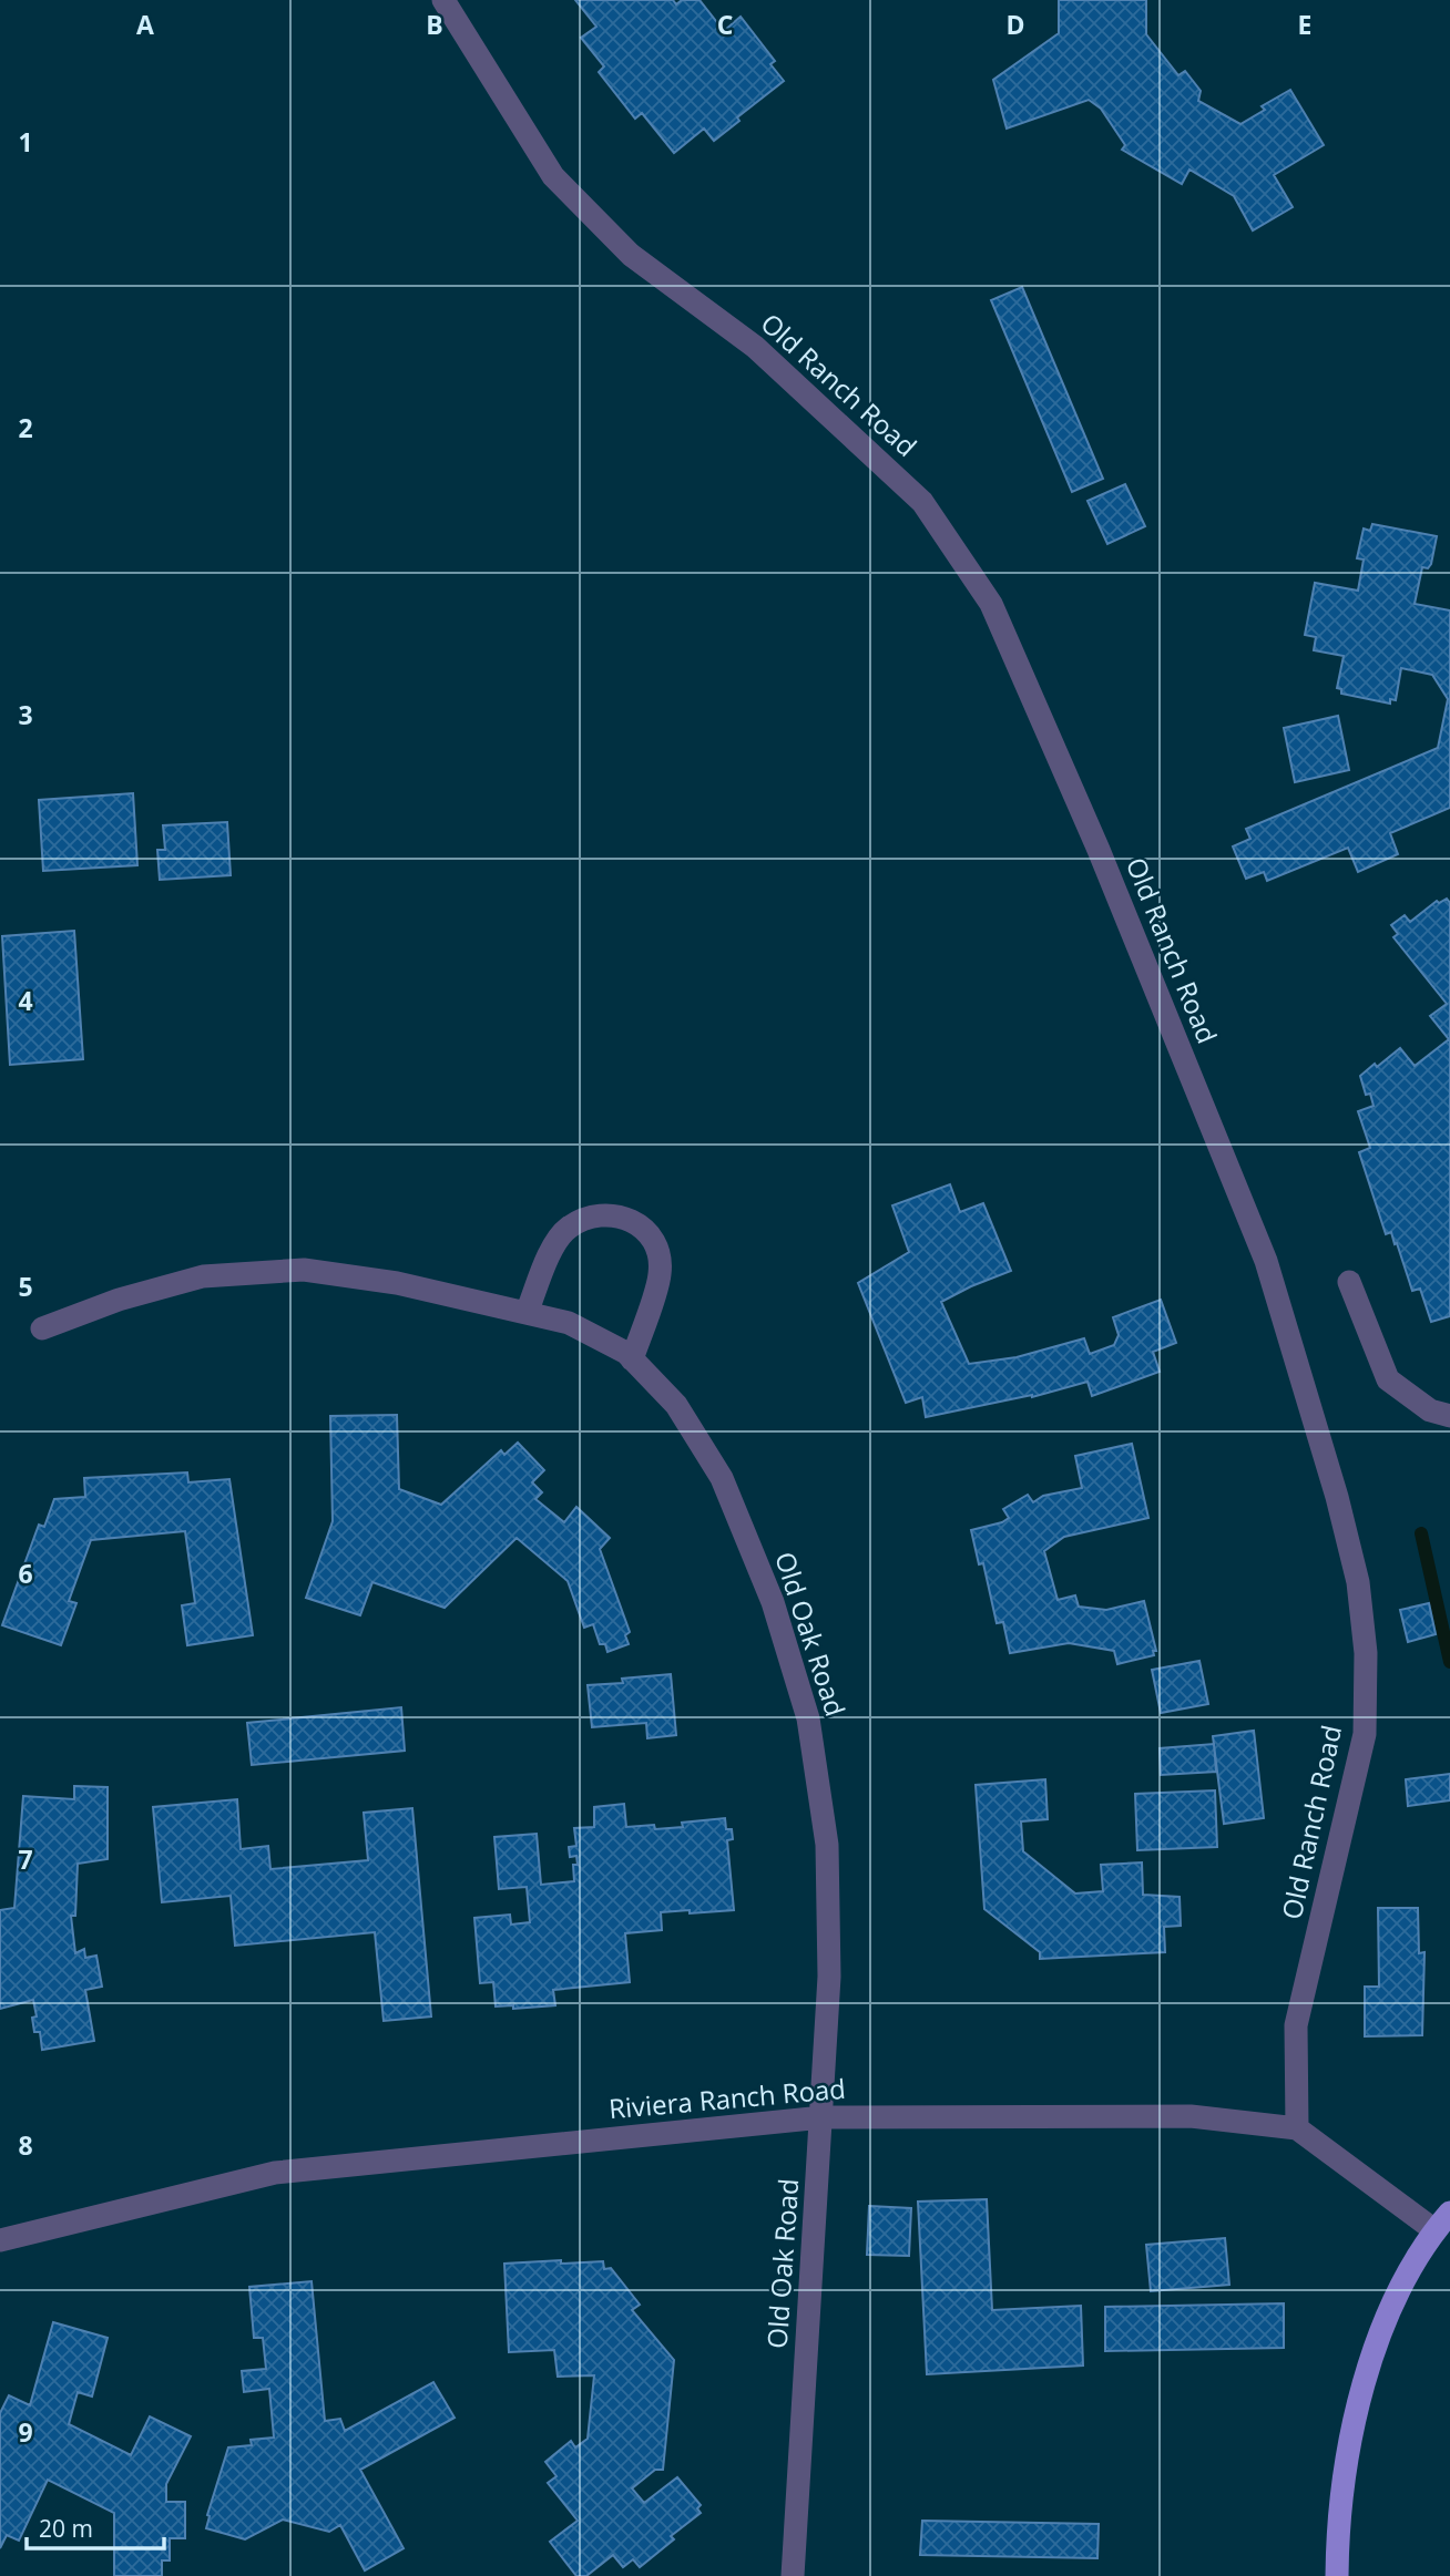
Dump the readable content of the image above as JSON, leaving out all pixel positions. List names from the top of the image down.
{
  "streets": {
    "street": ["Old Ranch Road", "Old Oak Road", "Riviera Ranch Road"]
  },
  "crossings": [
    ["Old Ranch Road", "Riviera Ranch Road"],
    ["Old Oak Road", "Riviera Ranch Road"]
  ],
  "scale_bar": "20 m",
  "grid": {
    "columns": [
      "A",
      "B",
      "C",
      "D",
      "E"
    ],
    "rows": [
      "1",
      "2",
      "3",
      "4",
      "5",
      "6",
      "7",
      "8",
      "9"
    ]
  }
}
